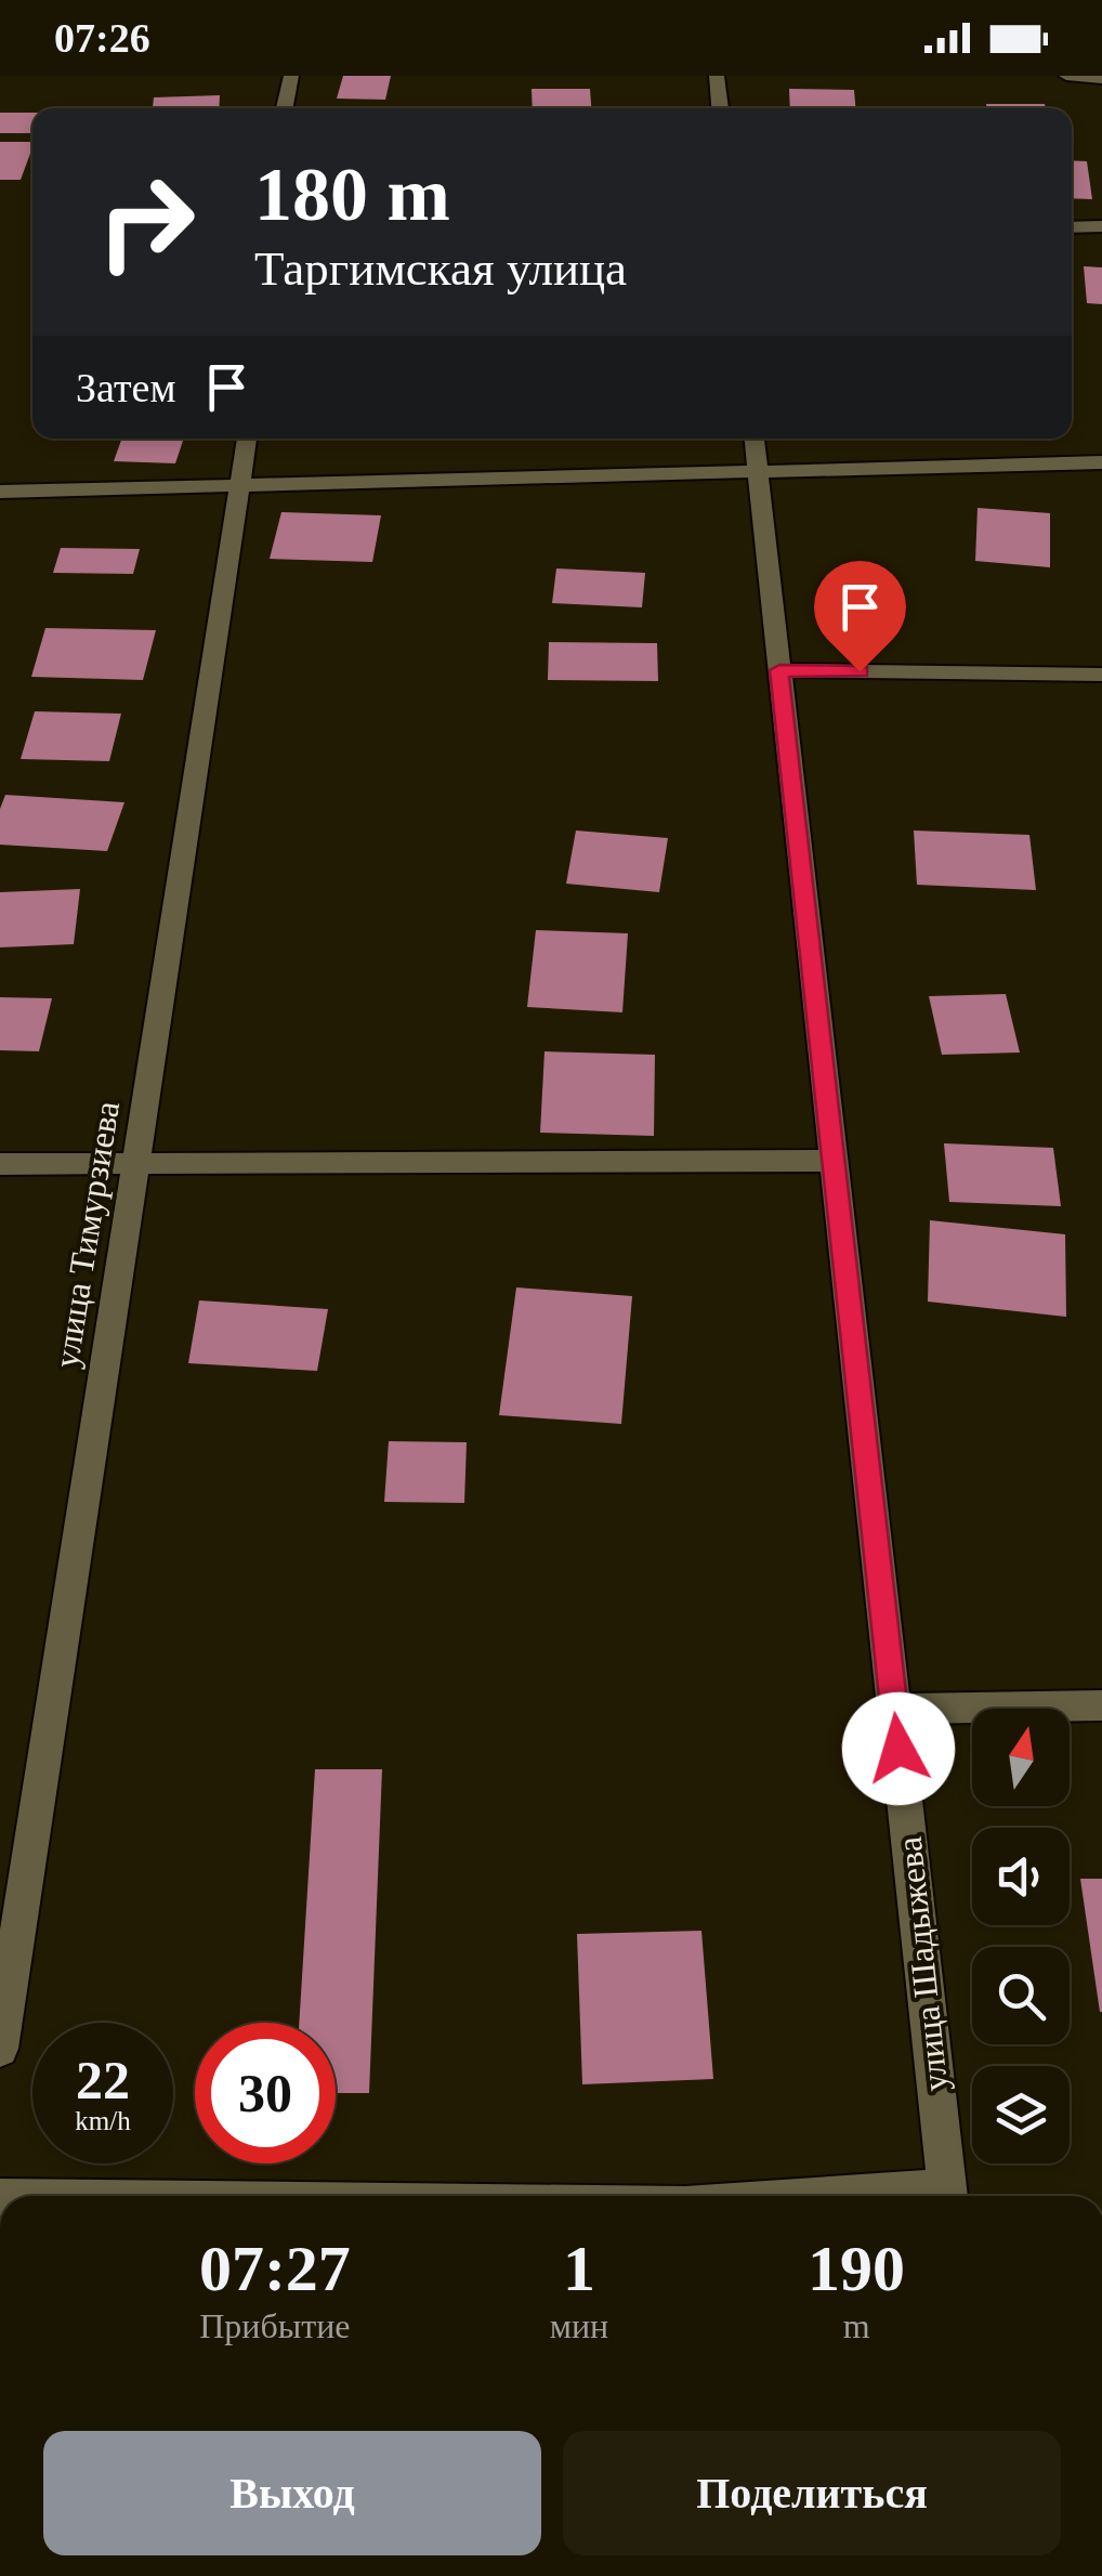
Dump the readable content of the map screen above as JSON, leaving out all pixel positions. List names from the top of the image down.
{
  "streets": {
    "street": ["улица Тимурзиева", "улица Шадыжева"]
  },
  "north": "top",
  "page": {
    "status": "07:26",
    "turn": ["180 m", "Таргимская улица"],
    "then": "Затем",
    "speed": "22 km/h",
    "limit": "30",
    "eta": [
      "07:27",
      "Прибытие",
      "1",
      "мин",
      "190",
      "m"
    ],
    "buttons": ["Выход", "Поделиться"]
  }
}
